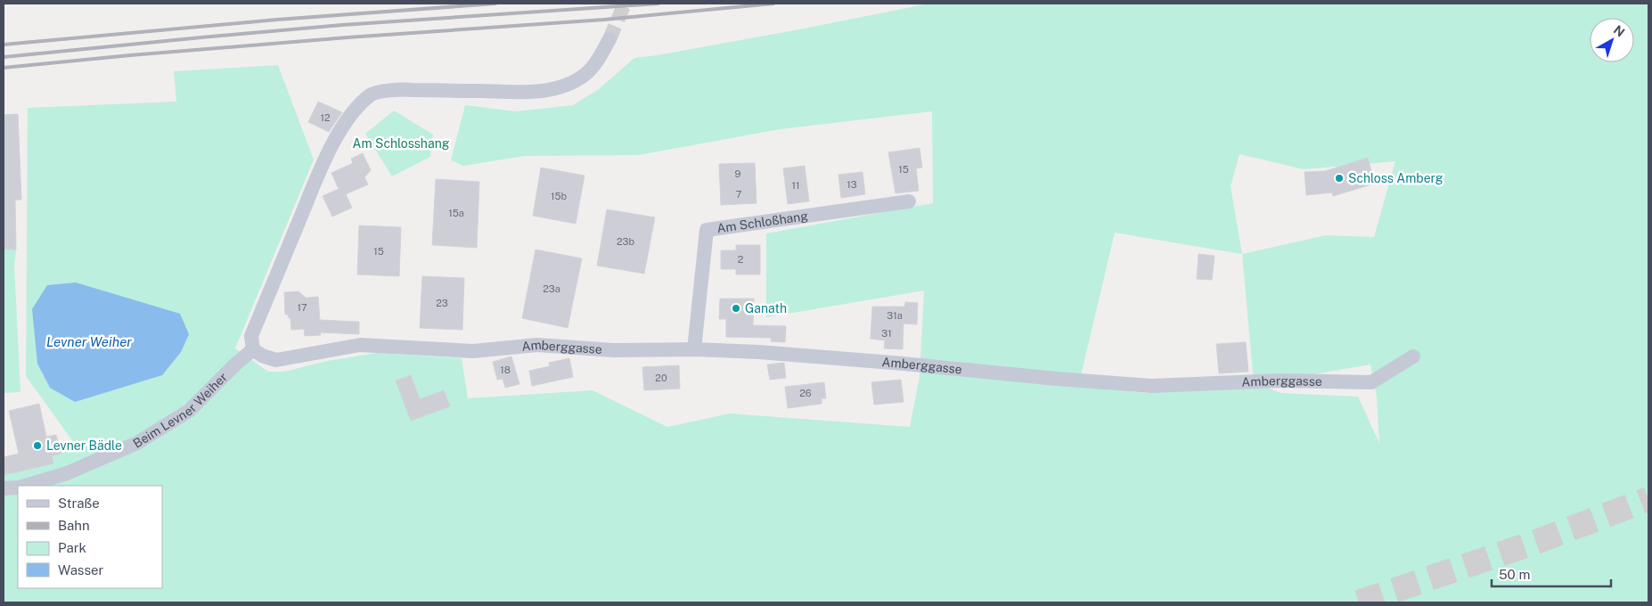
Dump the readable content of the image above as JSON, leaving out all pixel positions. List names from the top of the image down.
{
  "streets": {
    "street": ["Am Schloßhang", "Amberggasse", "Beim Levner Weiher"]
  },
  "crossings": [
    ["Am Schloßhang", "Amberggasse"],
    ["Amberggasse", "Beim Levner Weiher"]
  ],
  "water": ["Levner Weiher"],
  "parks": ["Am Schlosshang"],
  "places": ["Schloss Amberg", "Ganath", "Levner Bädle"],
  "house_numbers": [
    "12",
    "15",
    "9",
    "13",
    "11",
    "7",
    "15b",
    "15a",
    "23b",
    "15",
    "2",
    "23a",
    "23",
    "17",
    "31a",
    "31",
    "18",
    "20",
    "26"
  ],
  "legend": [
    "Straße",
    "Bahn",
    "Park",
    "Wasser"
  ],
  "scale_bar": "50 m",
  "north": "top right"
}
